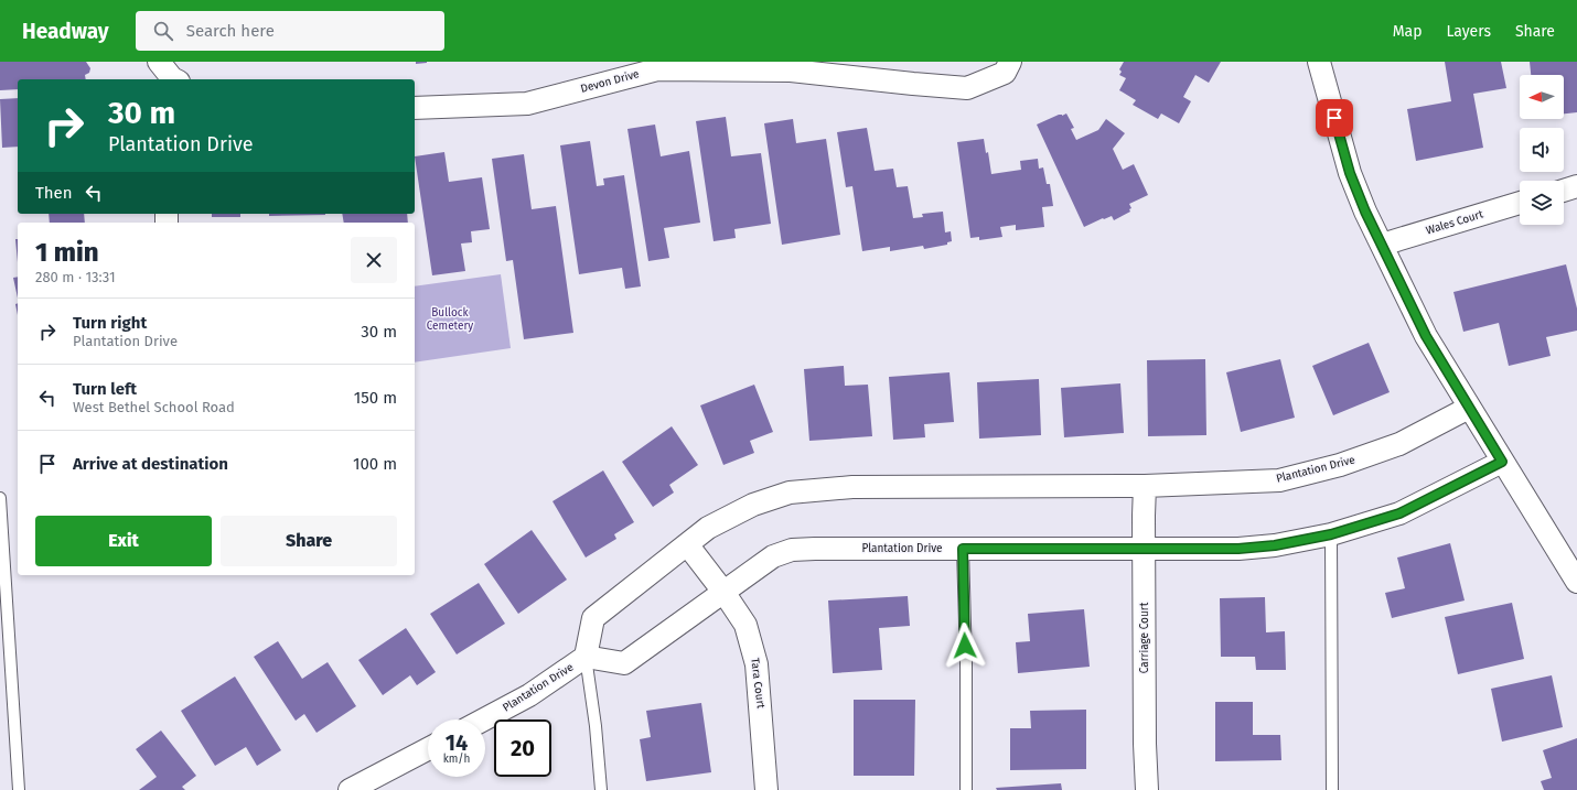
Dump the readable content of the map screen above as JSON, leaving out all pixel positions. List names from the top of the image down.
{
  "streets": {
    "street": [
      "Devon Drive",
      "Wales Court",
      "Plantation Drive",
      "Carriage Court",
      "Tara Court"
    ]
  },
  "crossings": [
    ["Plantation Drive", "Carriage Court"],
    ["Plantation Drive", "Tara Court"]
  ],
  "parks": ["Bullock Cemetery"],
  "north": "left",
  "page": {
    "header": "Headway",
    "search": "Search here",
    "nav": ["Map", "Layers", "Share"],
    "turn": ["30 m", "Plantation Drive"],
    "then": "Then",
    "heading": ["1 min", "280 m · 13:31"],
    "list": [
      {
        "name": "Turn right",
        "note": "Plantation Drive",
        "value": "30 m"
      },
      {
        "name": "Turn left",
        "note": "West Bethel School Road",
        "value": "150 m"
      },
      {
        "name": "Arrive at destination",
        "value": "100 m"
      }
    ],
    "buttons": ["Exit", "Share"],
    "speed": "14 km/h",
    "limit": "20"
  }
}
